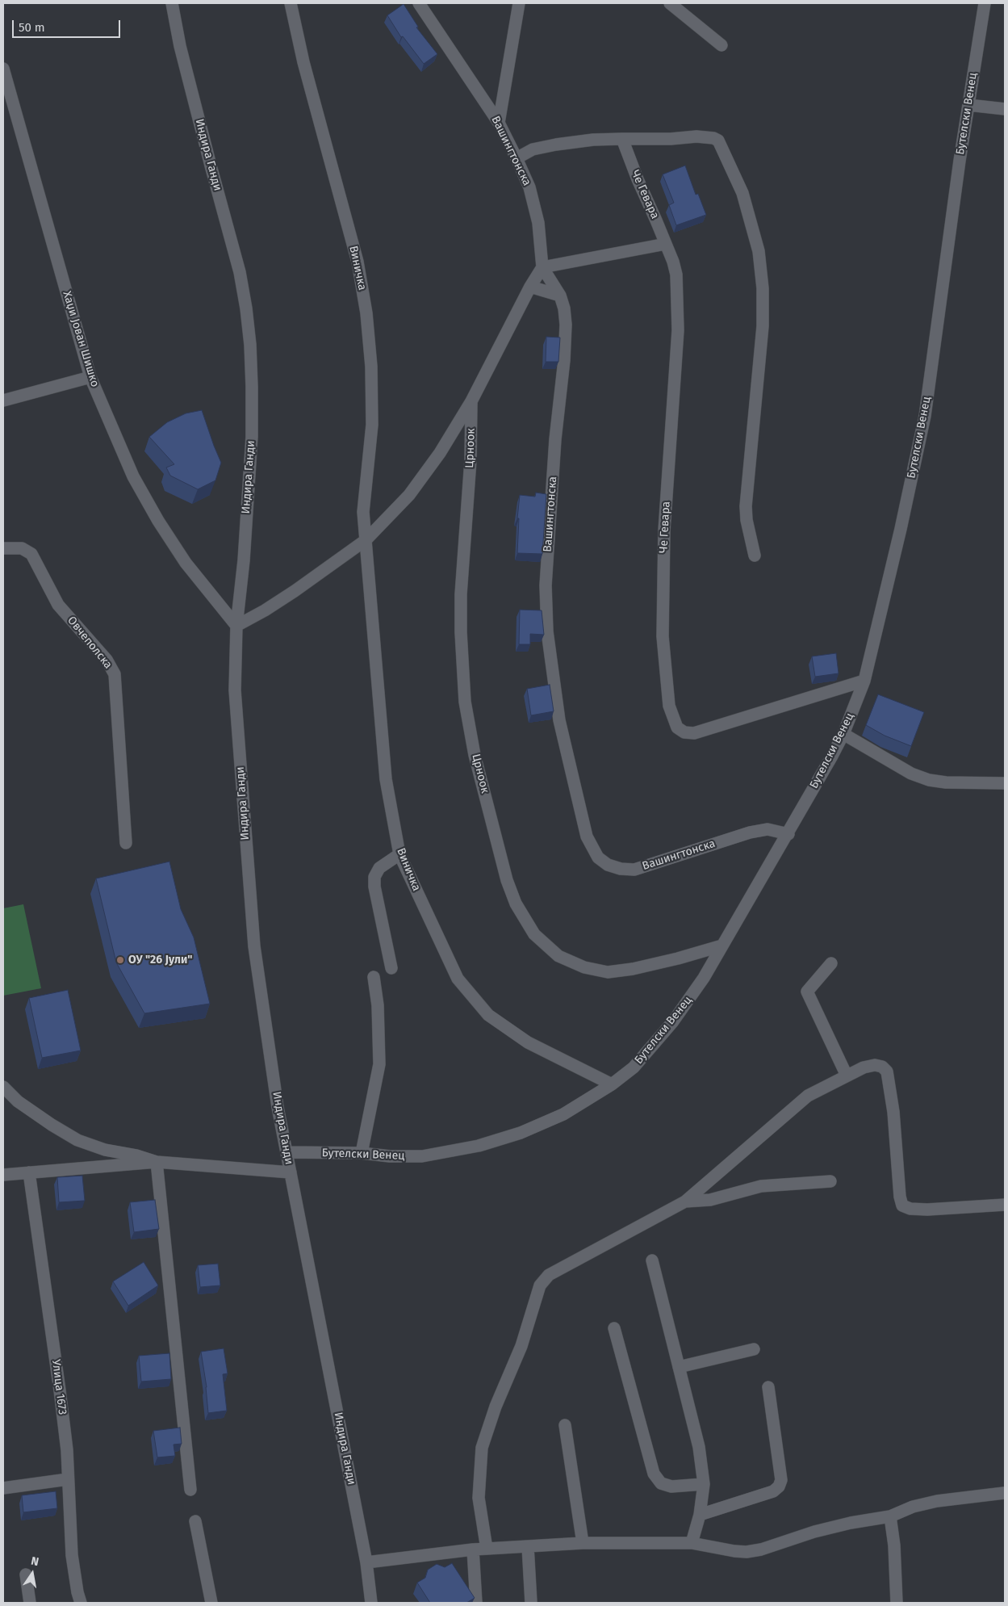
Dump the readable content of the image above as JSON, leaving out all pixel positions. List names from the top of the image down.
{
  "streets": {
    "street": [
      "Бутелски Венец",
      "Вашингтонска",
      "Индира Ганди",
      "Че Гевара",
      "Виничка",
      "Хаџи Јован Шишко",
      "Црноок",
      "Овчеполска",
      "Улица 1673"
    ]
  },
  "crossings": [
    ["Бутелски Венец", "Вашингтонска"],
    ["Бутелски Венец", "Индира Ганди"],
    ["Бутелски Венец", "Че Гевара"],
    ["Бутелски Венец", "Виничка"],
    ["Бутелски Венец", "Црноок"],
    ["Индира Ганди", "Хаџи Јован Шишко"]
  ],
  "places": ["ОУ \"26 Јули\""],
  "scale_bar": "50 m",
  "north": "top"
}
